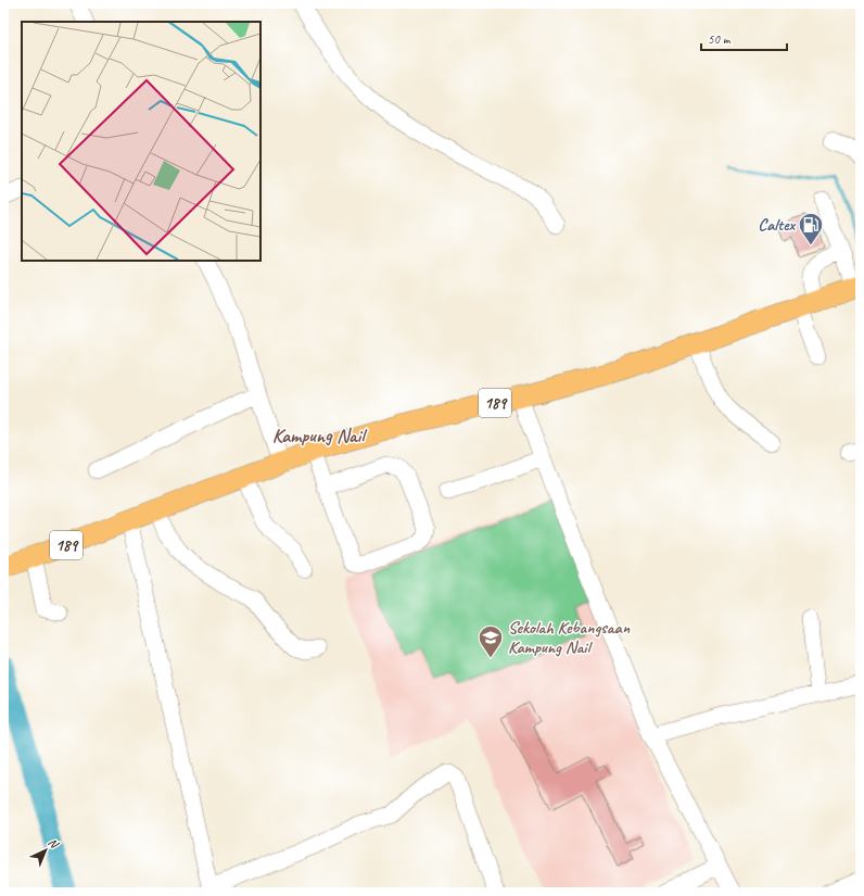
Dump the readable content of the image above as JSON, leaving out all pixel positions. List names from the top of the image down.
{
  "streets": {
    "main road": ["189"]
  },
  "districts": ["Kampung Nail"],
  "places": {
    "fuel station": ["Caltex"],
    "school or university": ["Sekolah Kebangsaan Kampung Nail"]
  },
  "scale_bar": "50 m",
  "north": "top right"
}
